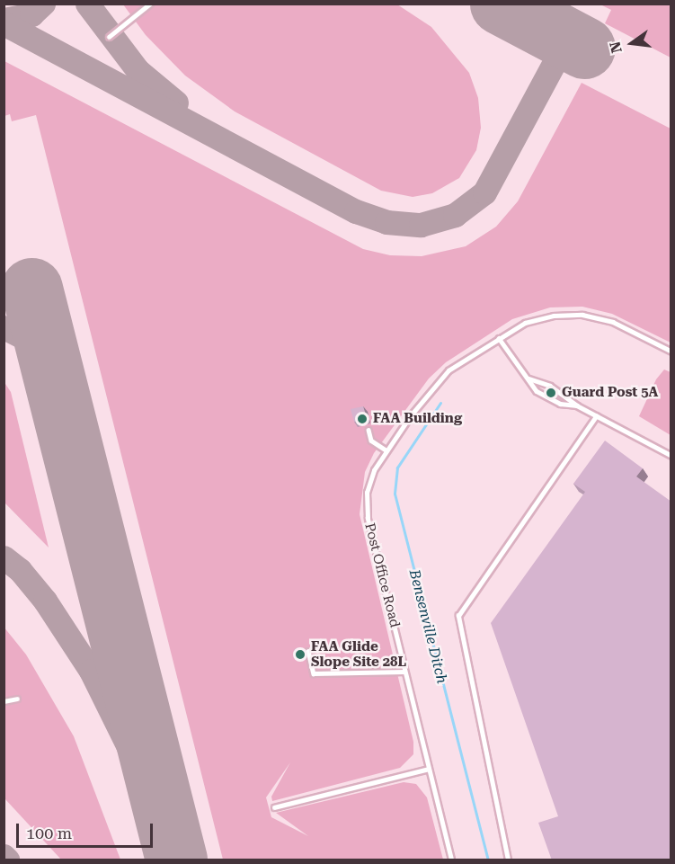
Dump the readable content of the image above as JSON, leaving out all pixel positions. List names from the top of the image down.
{
  "streets": {
    "lane": ["Post Office Road"]
  },
  "water": ["Bensenville Ditch"],
  "places": ["Guard Post 5A", "FAA Building", "FAA Glide Slope Site 28L"],
  "scale_bar": "100 m",
  "north": "left"
}
